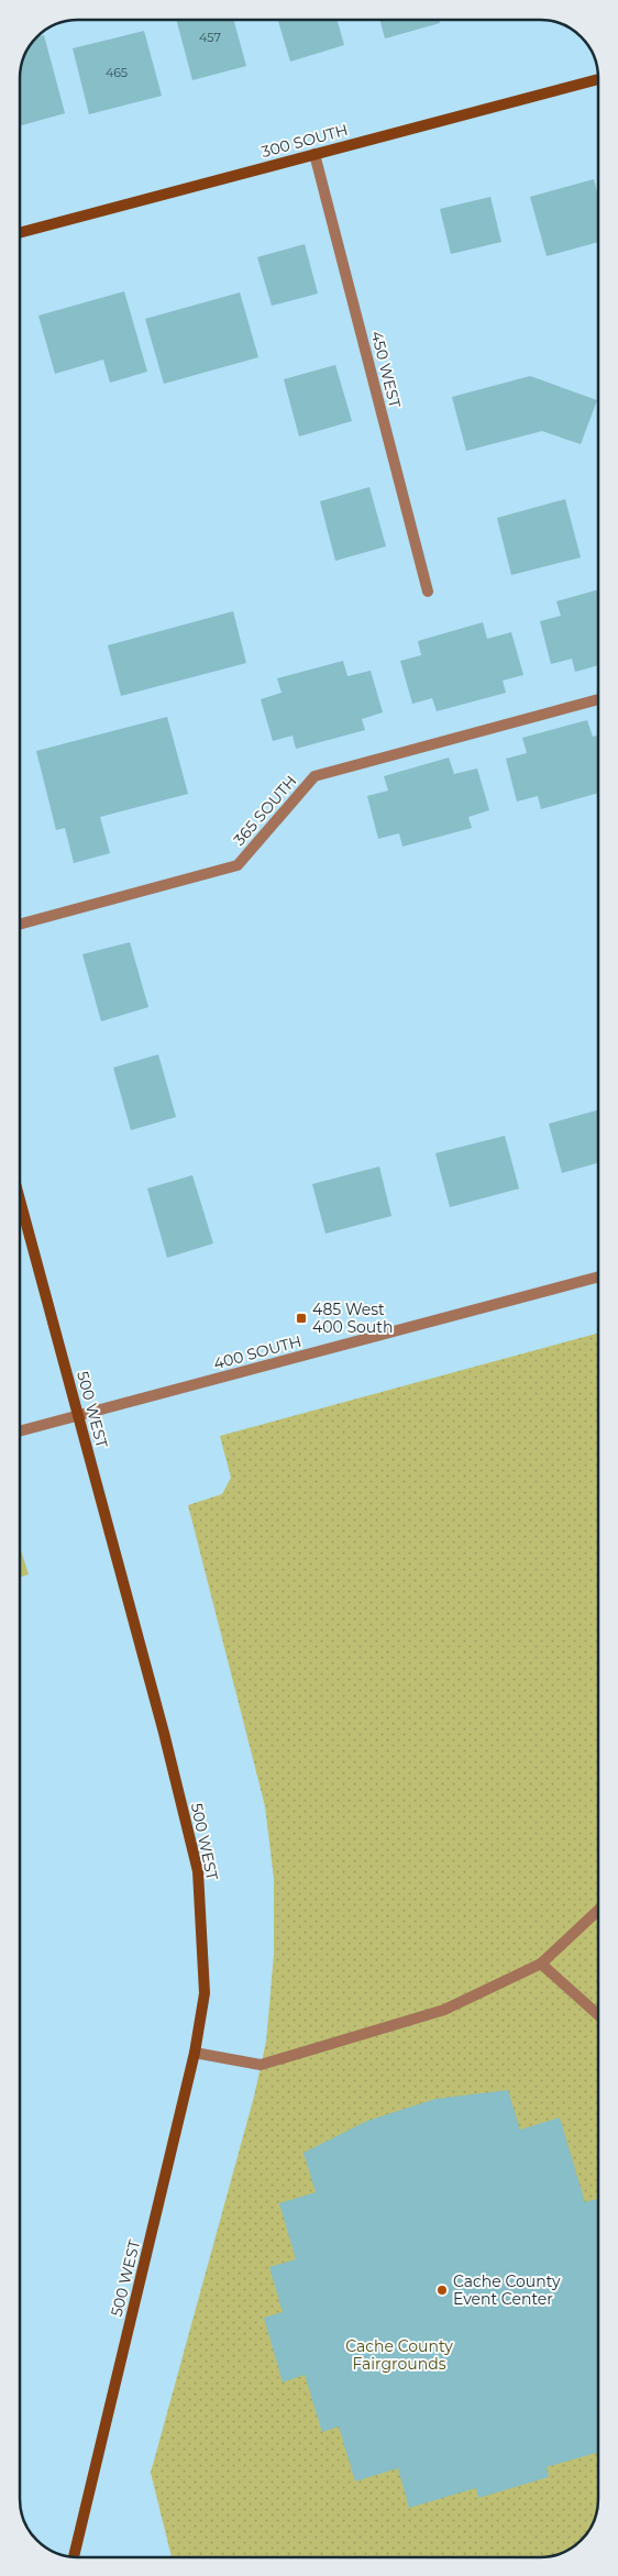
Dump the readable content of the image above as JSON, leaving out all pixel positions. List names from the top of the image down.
{
  "streets": {
    "street": [
      "300 SOUTH",
      "450 WEST",
      "365 SOUTH",
      "400 SOUTH",
      "500 WEST"
    ]
  },
  "crossings": [
    ["300 SOUTH", "450 WEST"],
    ["400 SOUTH", "500 WEST"]
  ],
  "parks": ["Cache County Fairgrounds"],
  "places": {
    "transit": ["485 West 400 South"],
    "other": ["Cache County Event Center"]
  },
  "house_numbers": ["457", "465"]
}
